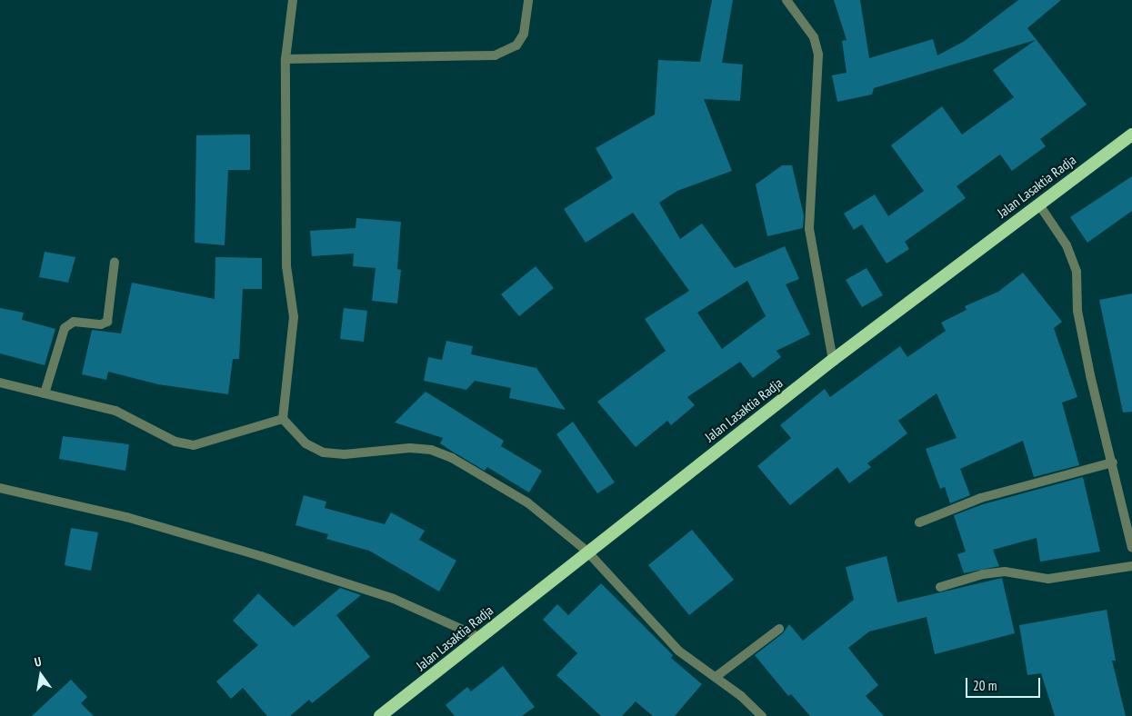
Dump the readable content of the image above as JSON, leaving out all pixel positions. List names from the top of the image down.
{
  "streets": {
    "highway": ["Jalan Lasaktia Radja"]
  },
  "scale_bar": "20 m",
  "north": "top"
}
